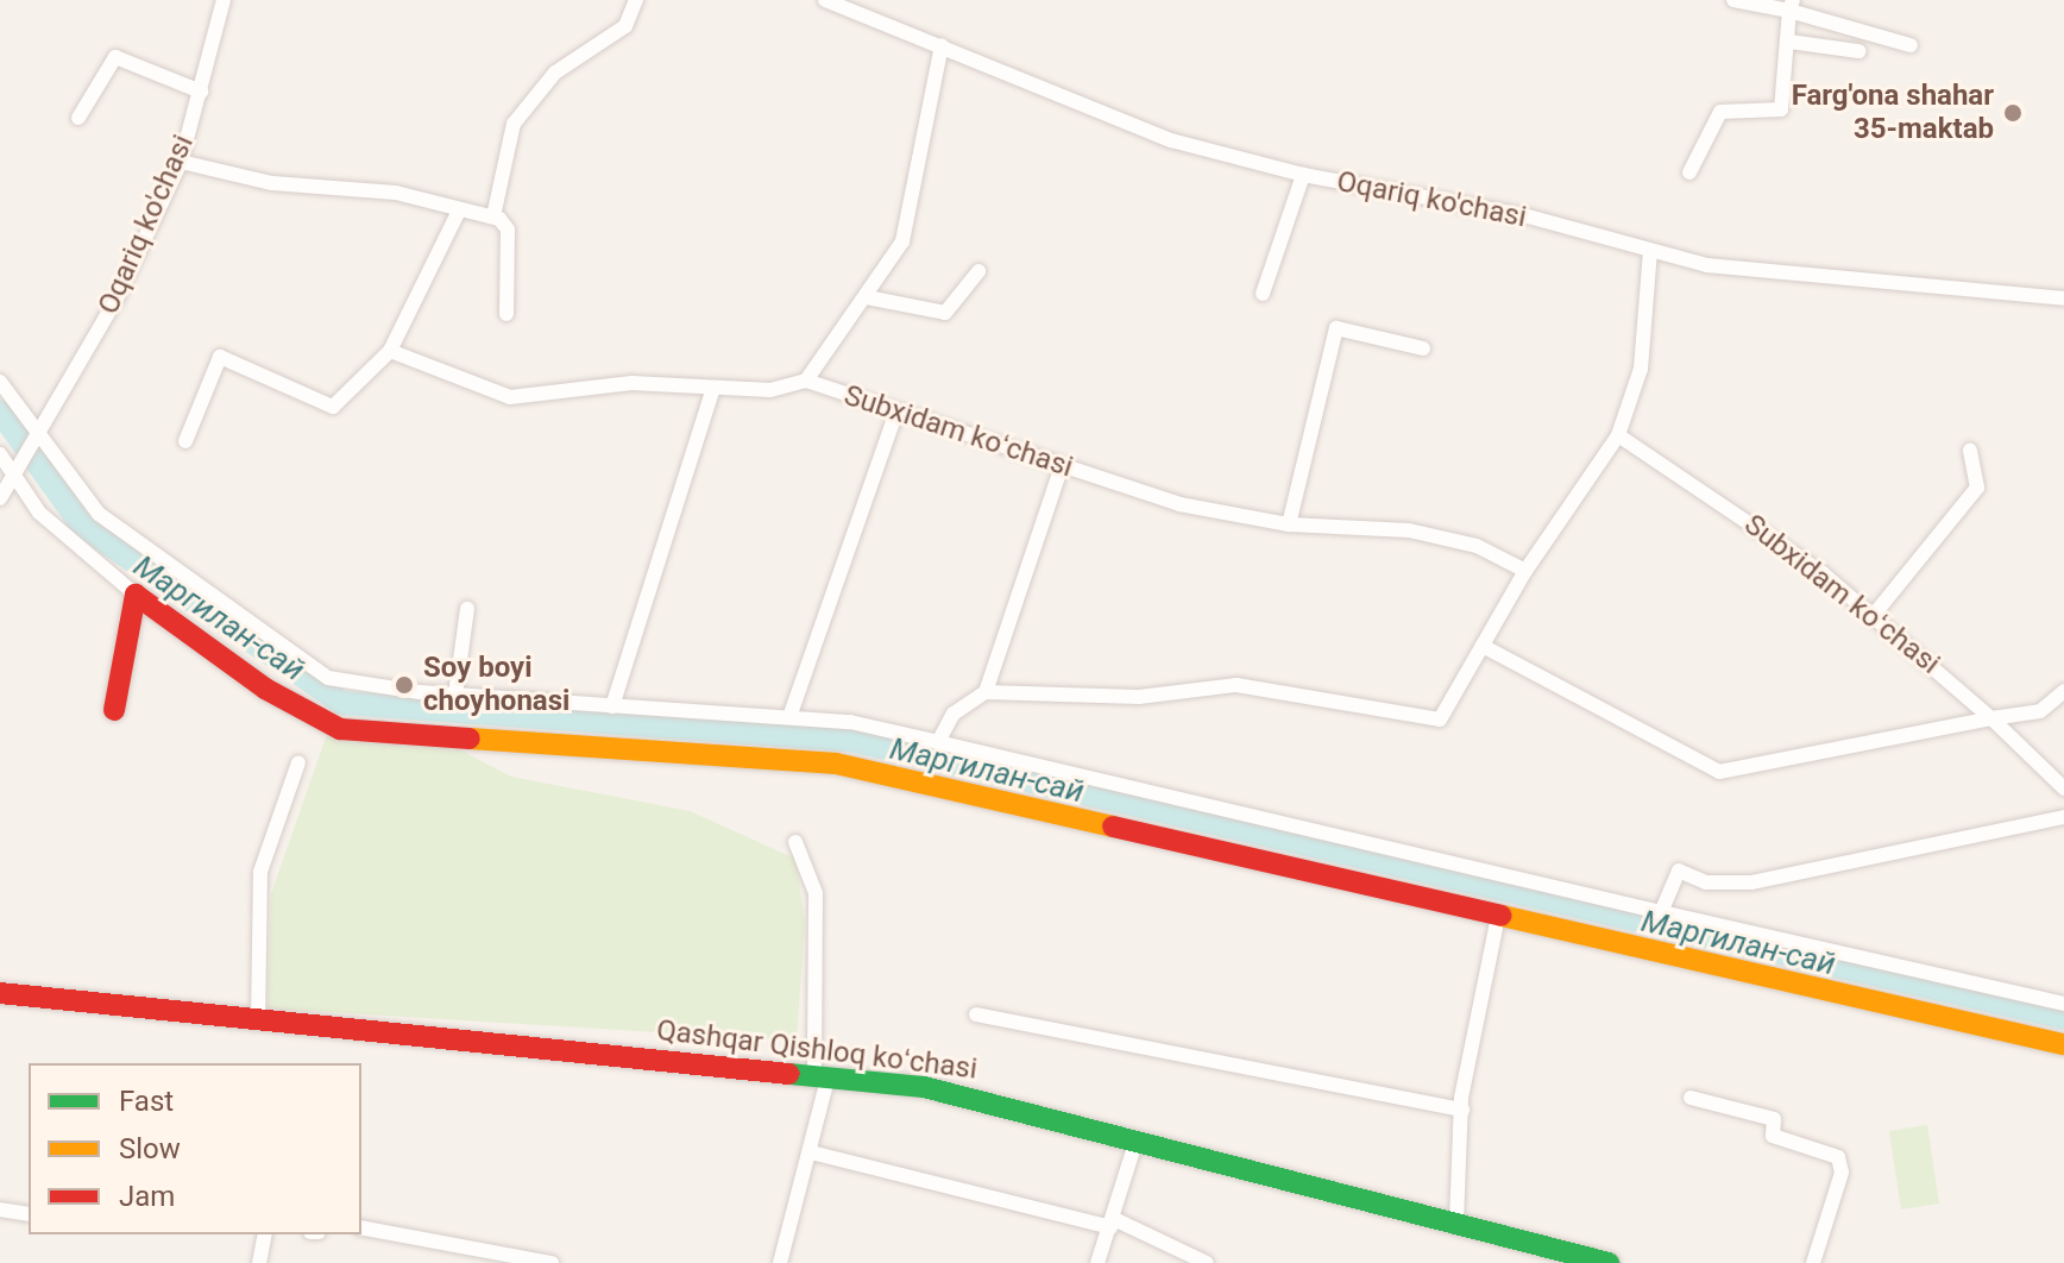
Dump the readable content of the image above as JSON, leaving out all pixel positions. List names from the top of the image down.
{
  "streets": {
    "street": ["Oqariq ko'chasi", "Subxidam koʻchasi", "Qashqar Qishloq koʻchasi"]
  },
  "water": ["Маргилан-сай"],
  "places": ["Farg'ona shahar 35-maktab", "Soy boyi choyhonasi"],
  "legend": ["Fast", "Slow", "Jam"]
}
